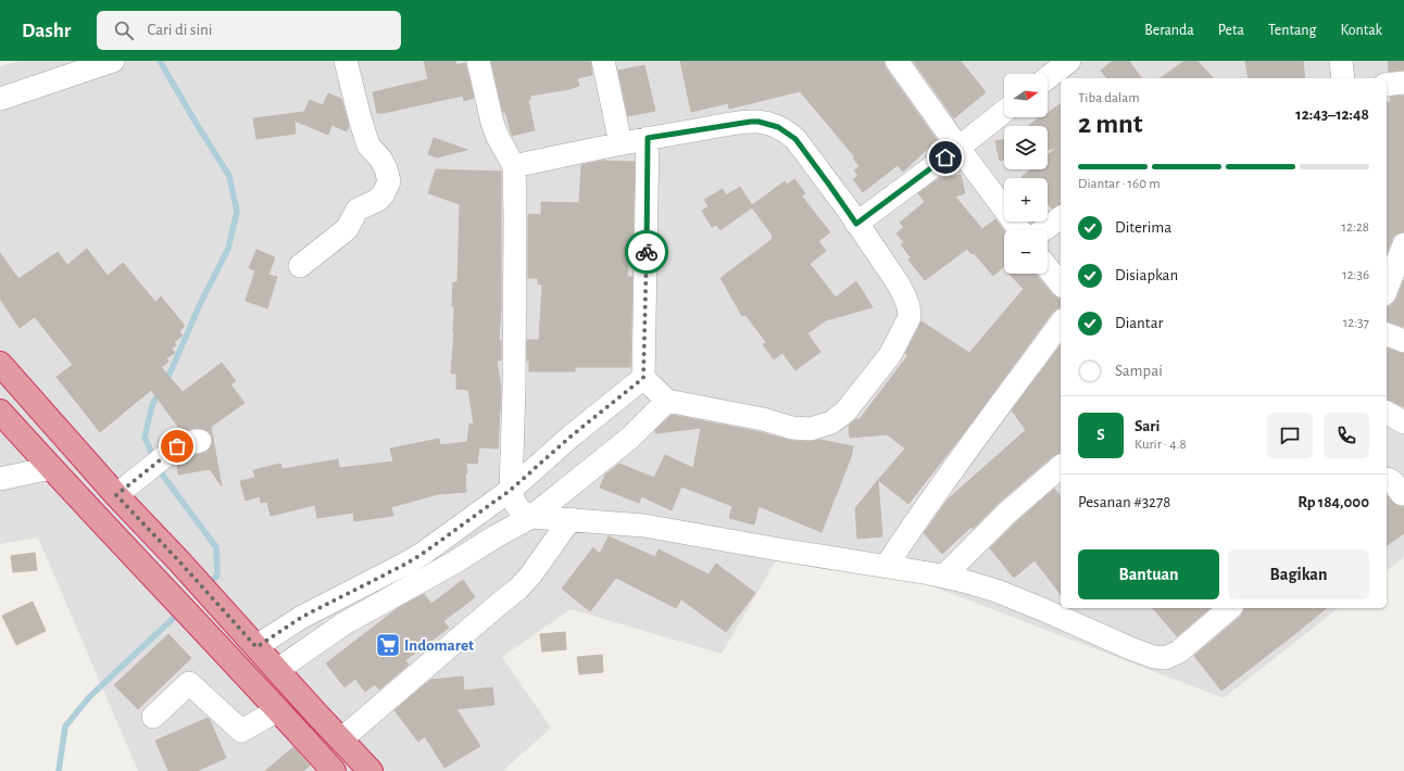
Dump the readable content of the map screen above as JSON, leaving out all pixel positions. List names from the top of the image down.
{
  "places": {
    "supermarket": ["Indomaret"]
  },
  "north": "right",
  "page": {
    "header": "Dashr",
    "search": "Cari di sini",
    "nav": [
      "Beranda",
      "Peta",
      "Tentang",
      "Kontak"
    ],
    "map_buttons": ["+", "−"],
    "heading": ["2 mnt", "Tiba dalam", "12:43–12:48"],
    "panel": [
      "Sari",
      "Kurir · 4.8",
      "Pesanan #3278",
      "Rp 184,000"
    ],
    "bar": "Diantar · 160 m",
    "list": [
      ["Diterima", "12:28"],
      ["Disiapkan", "12:36"],
      ["Diantar", "12:37"],
      "Sampai"
    ],
    "round": "S",
    "buttons": ["Bantuan", "Bagikan"]
  }
}
